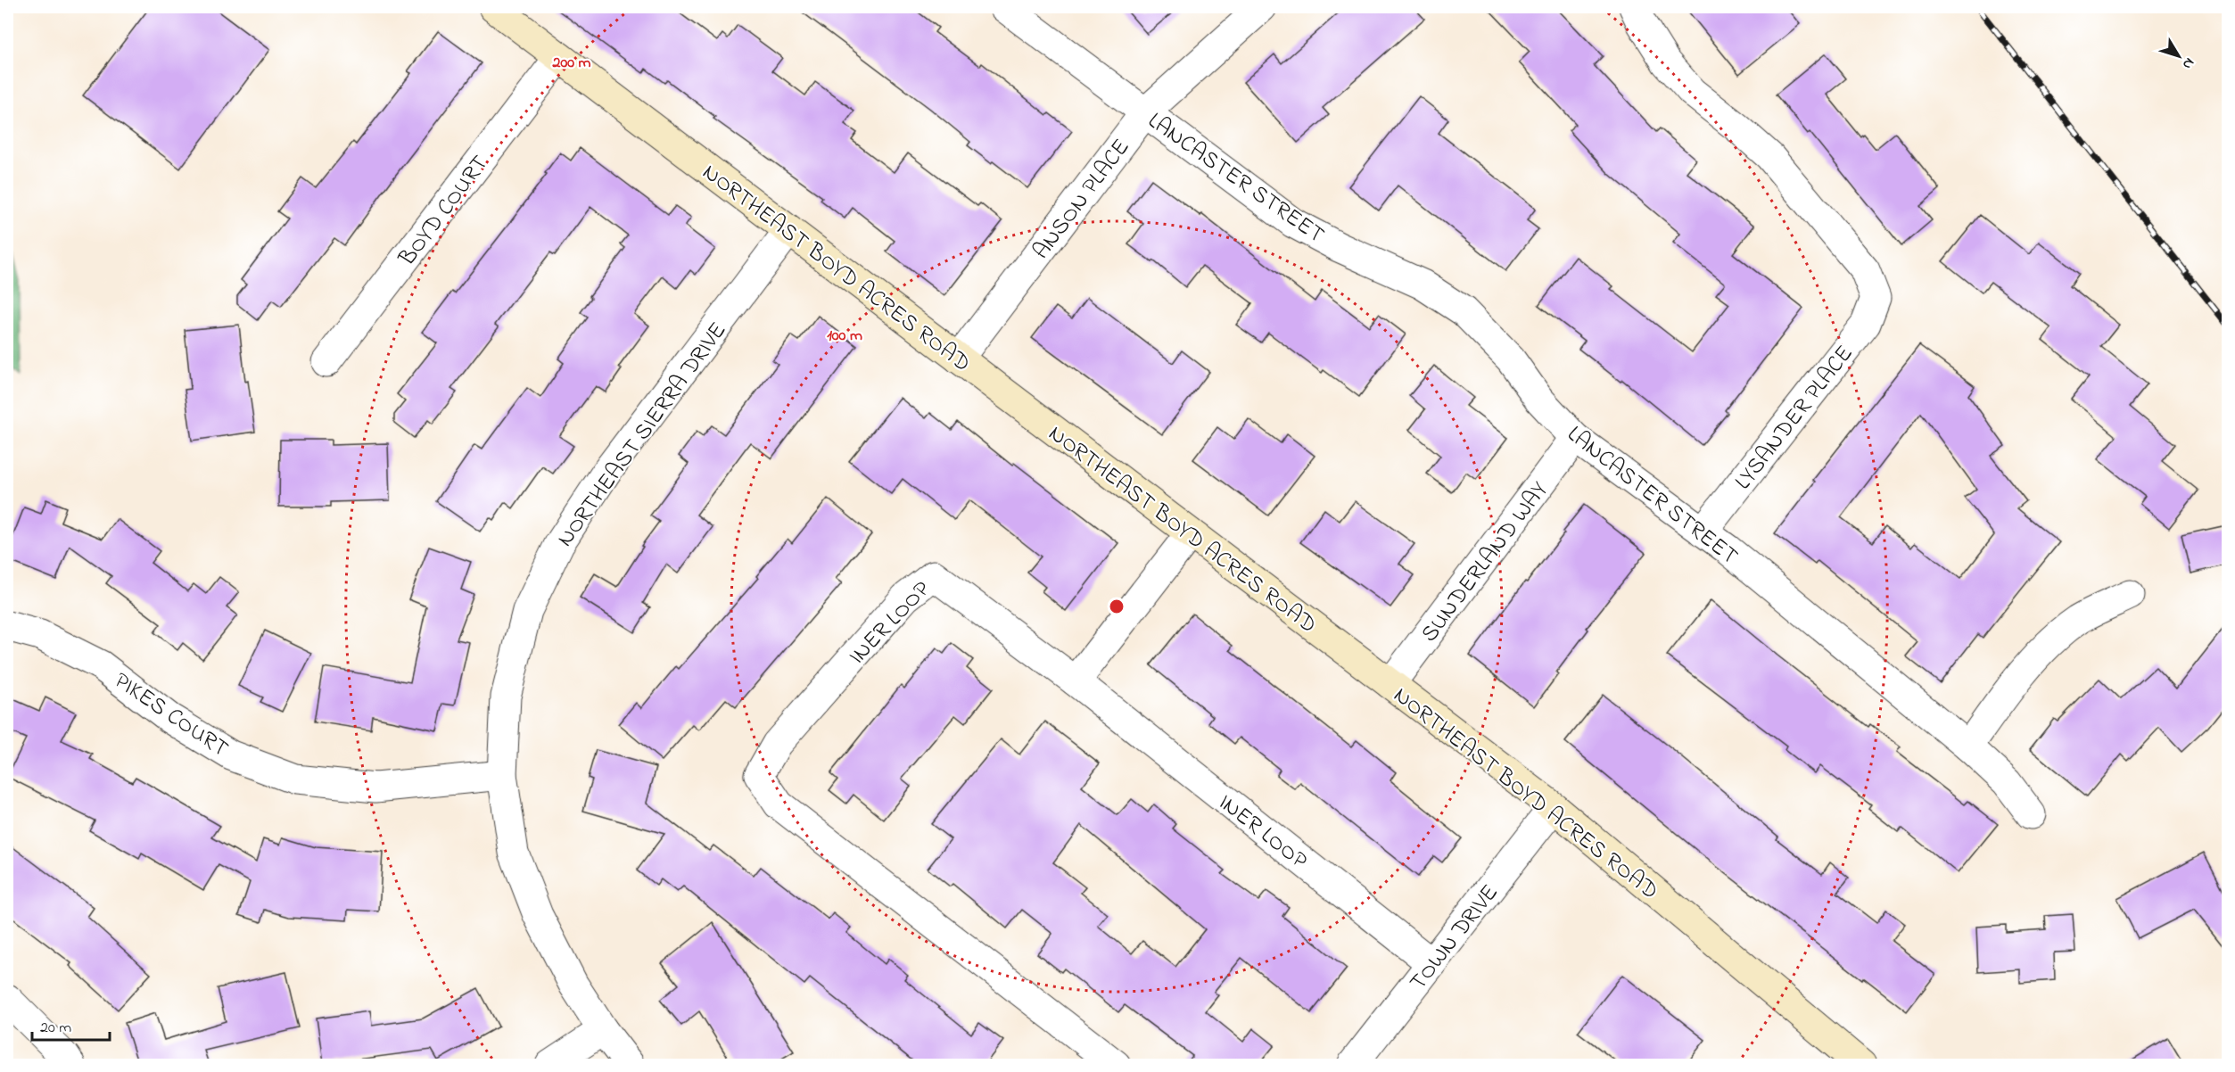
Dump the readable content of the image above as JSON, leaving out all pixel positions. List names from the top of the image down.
{
  "streets": {
    "street": [
      "LANCASTER STREET",
      "ANSON PLACE",
      "BOYD COURT",
      "NORTHEAST BOYD ACRES ROAD",
      "LYSANDER PLACE",
      "NORTHEAST SIERRA DRIVE",
      "SUNDERLAND WAY",
      "INER LOOP",
      "PIKES COURT",
      "TOWN DRIVE"
    ]
  },
  "crossings": [
    ["LANCASTER STREET", "ANSON PLACE"],
    ["LANCASTER STREET", "LYSANDER PLACE"],
    ["LANCASTER STREET", "SUNDERLAND WAY"],
    ["ANSON PLACE", "NORTHEAST BOYD ACRES ROAD"],
    ["BOYD COURT", "NORTHEAST BOYD ACRES ROAD"],
    ["NORTHEAST BOYD ACRES ROAD", "NORTHEAST SIERRA DRIVE"],
    ["NORTHEAST BOYD ACRES ROAD", "SUNDERLAND WAY"],
    ["NORTHEAST BOYD ACRES ROAD", "TOWN DRIVE"],
    ["NORTHEAST SIERRA DRIVE", "PIKES COURT"],
    ["INER LOOP", "TOWN DRIVE"]
  ],
  "scale_bar": "20 m",
  "north": "bottom right",
  "rings": ["200 m", "100 m"]
}
